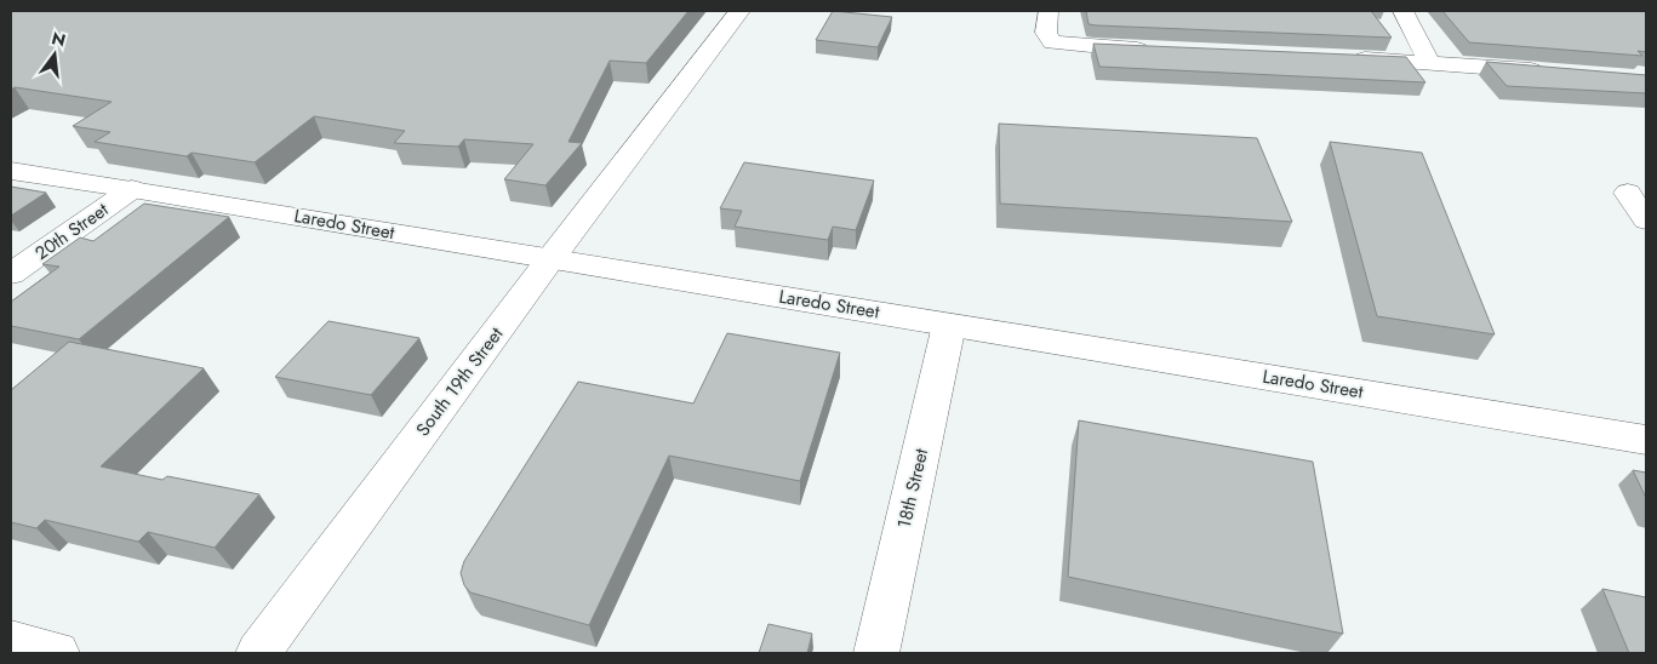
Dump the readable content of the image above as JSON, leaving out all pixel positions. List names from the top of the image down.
{
  "streets": {
    "street": [
      "Laredo Street",
      "20th Street",
      "South 19th Street",
      "18th Street"
    ]
  },
  "crossings": [
    ["Laredo Street", "20th Street"],
    ["Laredo Street", "South 19th Street"],
    ["Laredo Street", "18th Street"]
  ],
  "north": "top"
}
